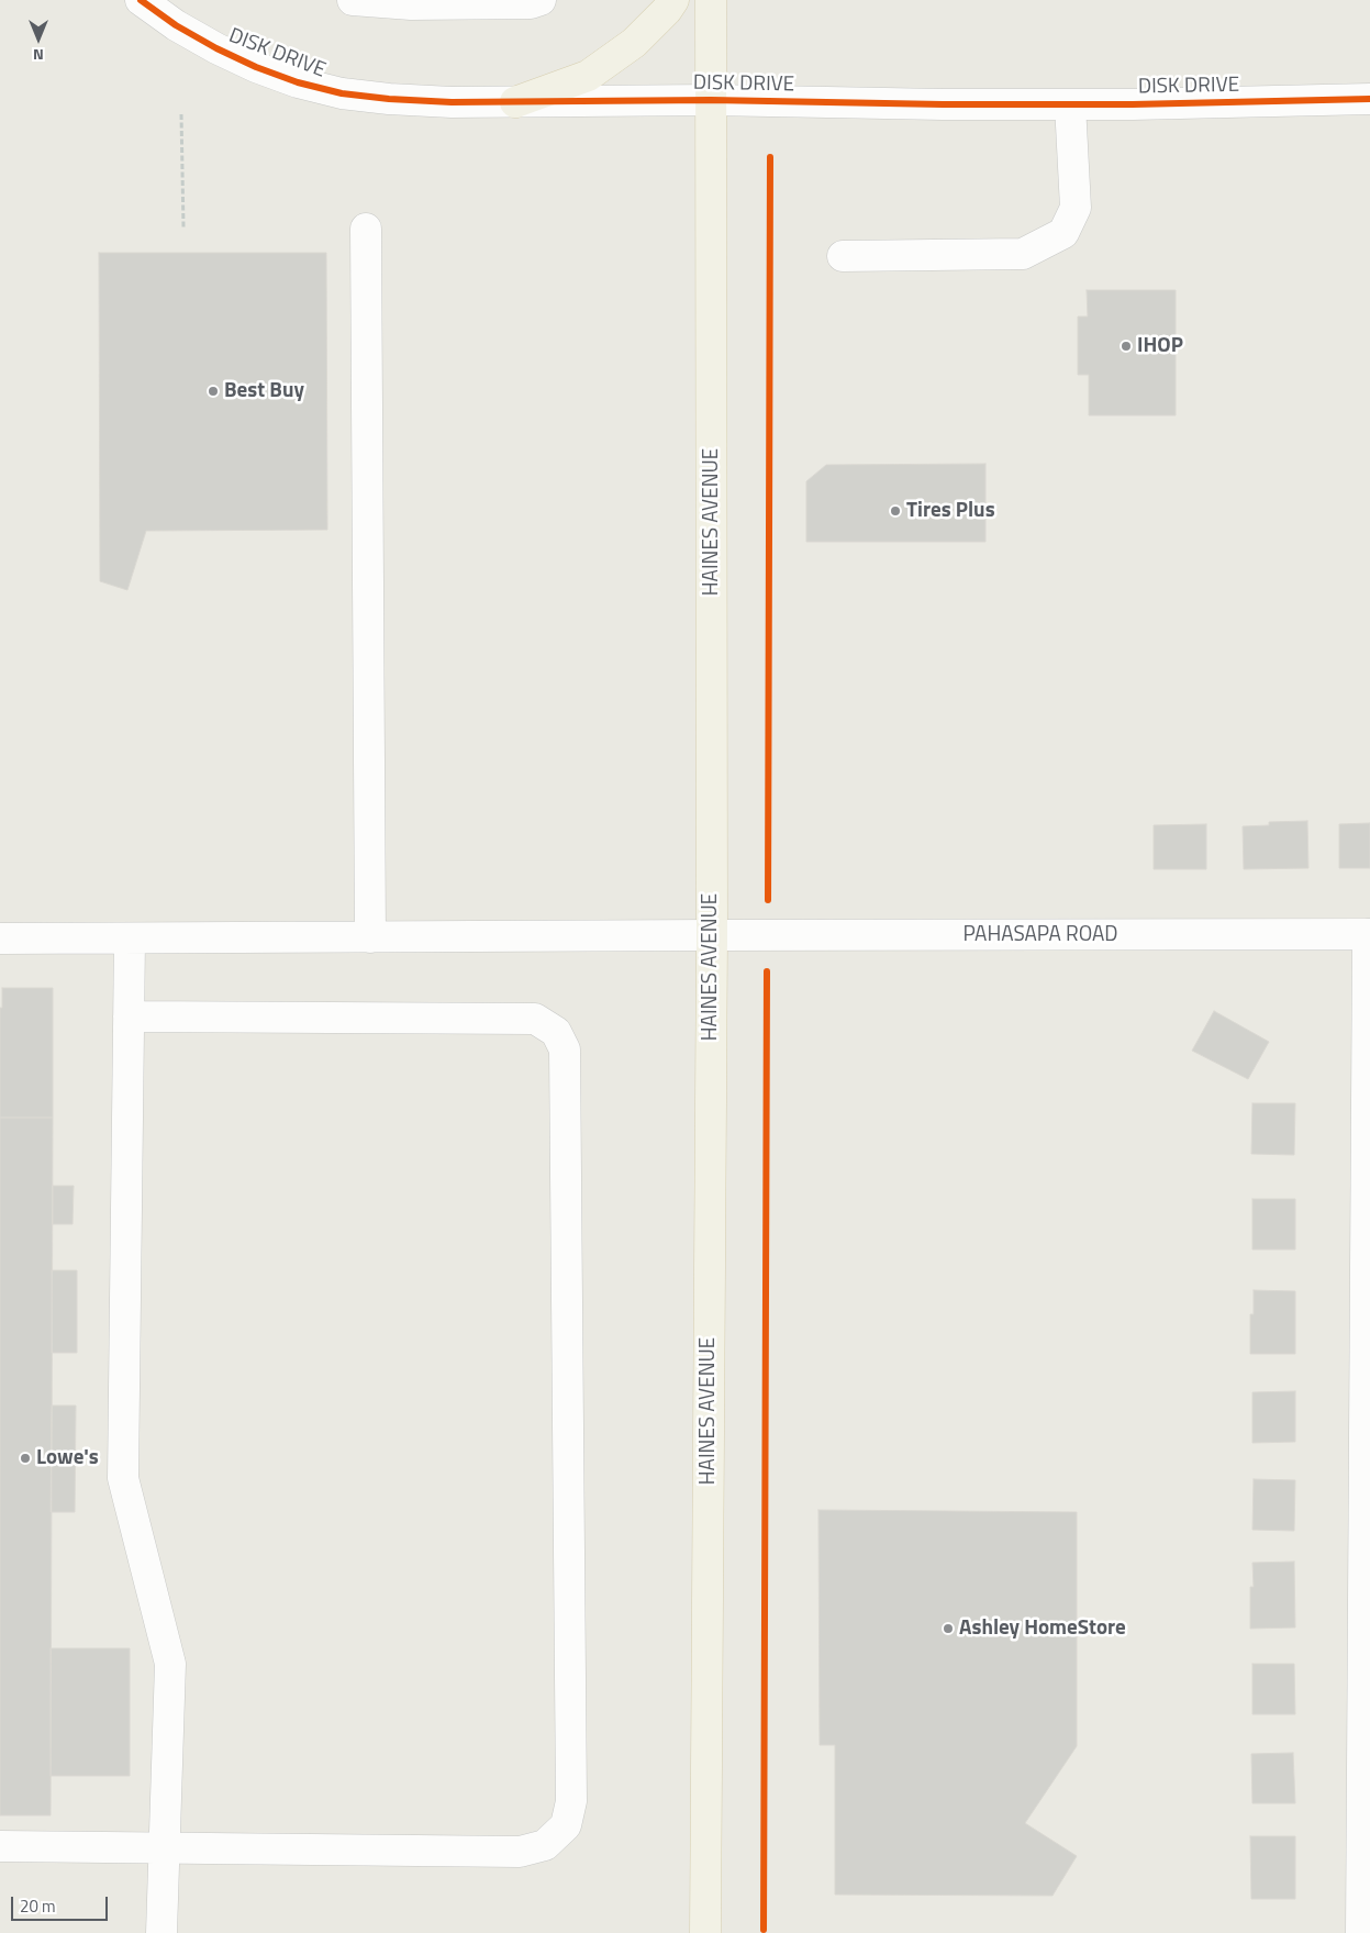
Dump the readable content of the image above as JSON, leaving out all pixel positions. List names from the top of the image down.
{
  "streets": {
    "main road": ["HAINES AVENUE"],
    "street": ["DISK DRIVE", "PAHASAPA ROAD"]
  },
  "crossings": [
    ["DISK DRIVE", "HAINES AVENUE"],
    ["HAINES AVENUE", "PAHASAPA ROAD"]
  ],
  "places": [
    "IHOP",
    "Best Buy",
    "Tires Plus",
    "Lowe's",
    "Ashley HomeStore"
  ],
  "scale_bar": "20 m",
  "north": "bottom"
}
